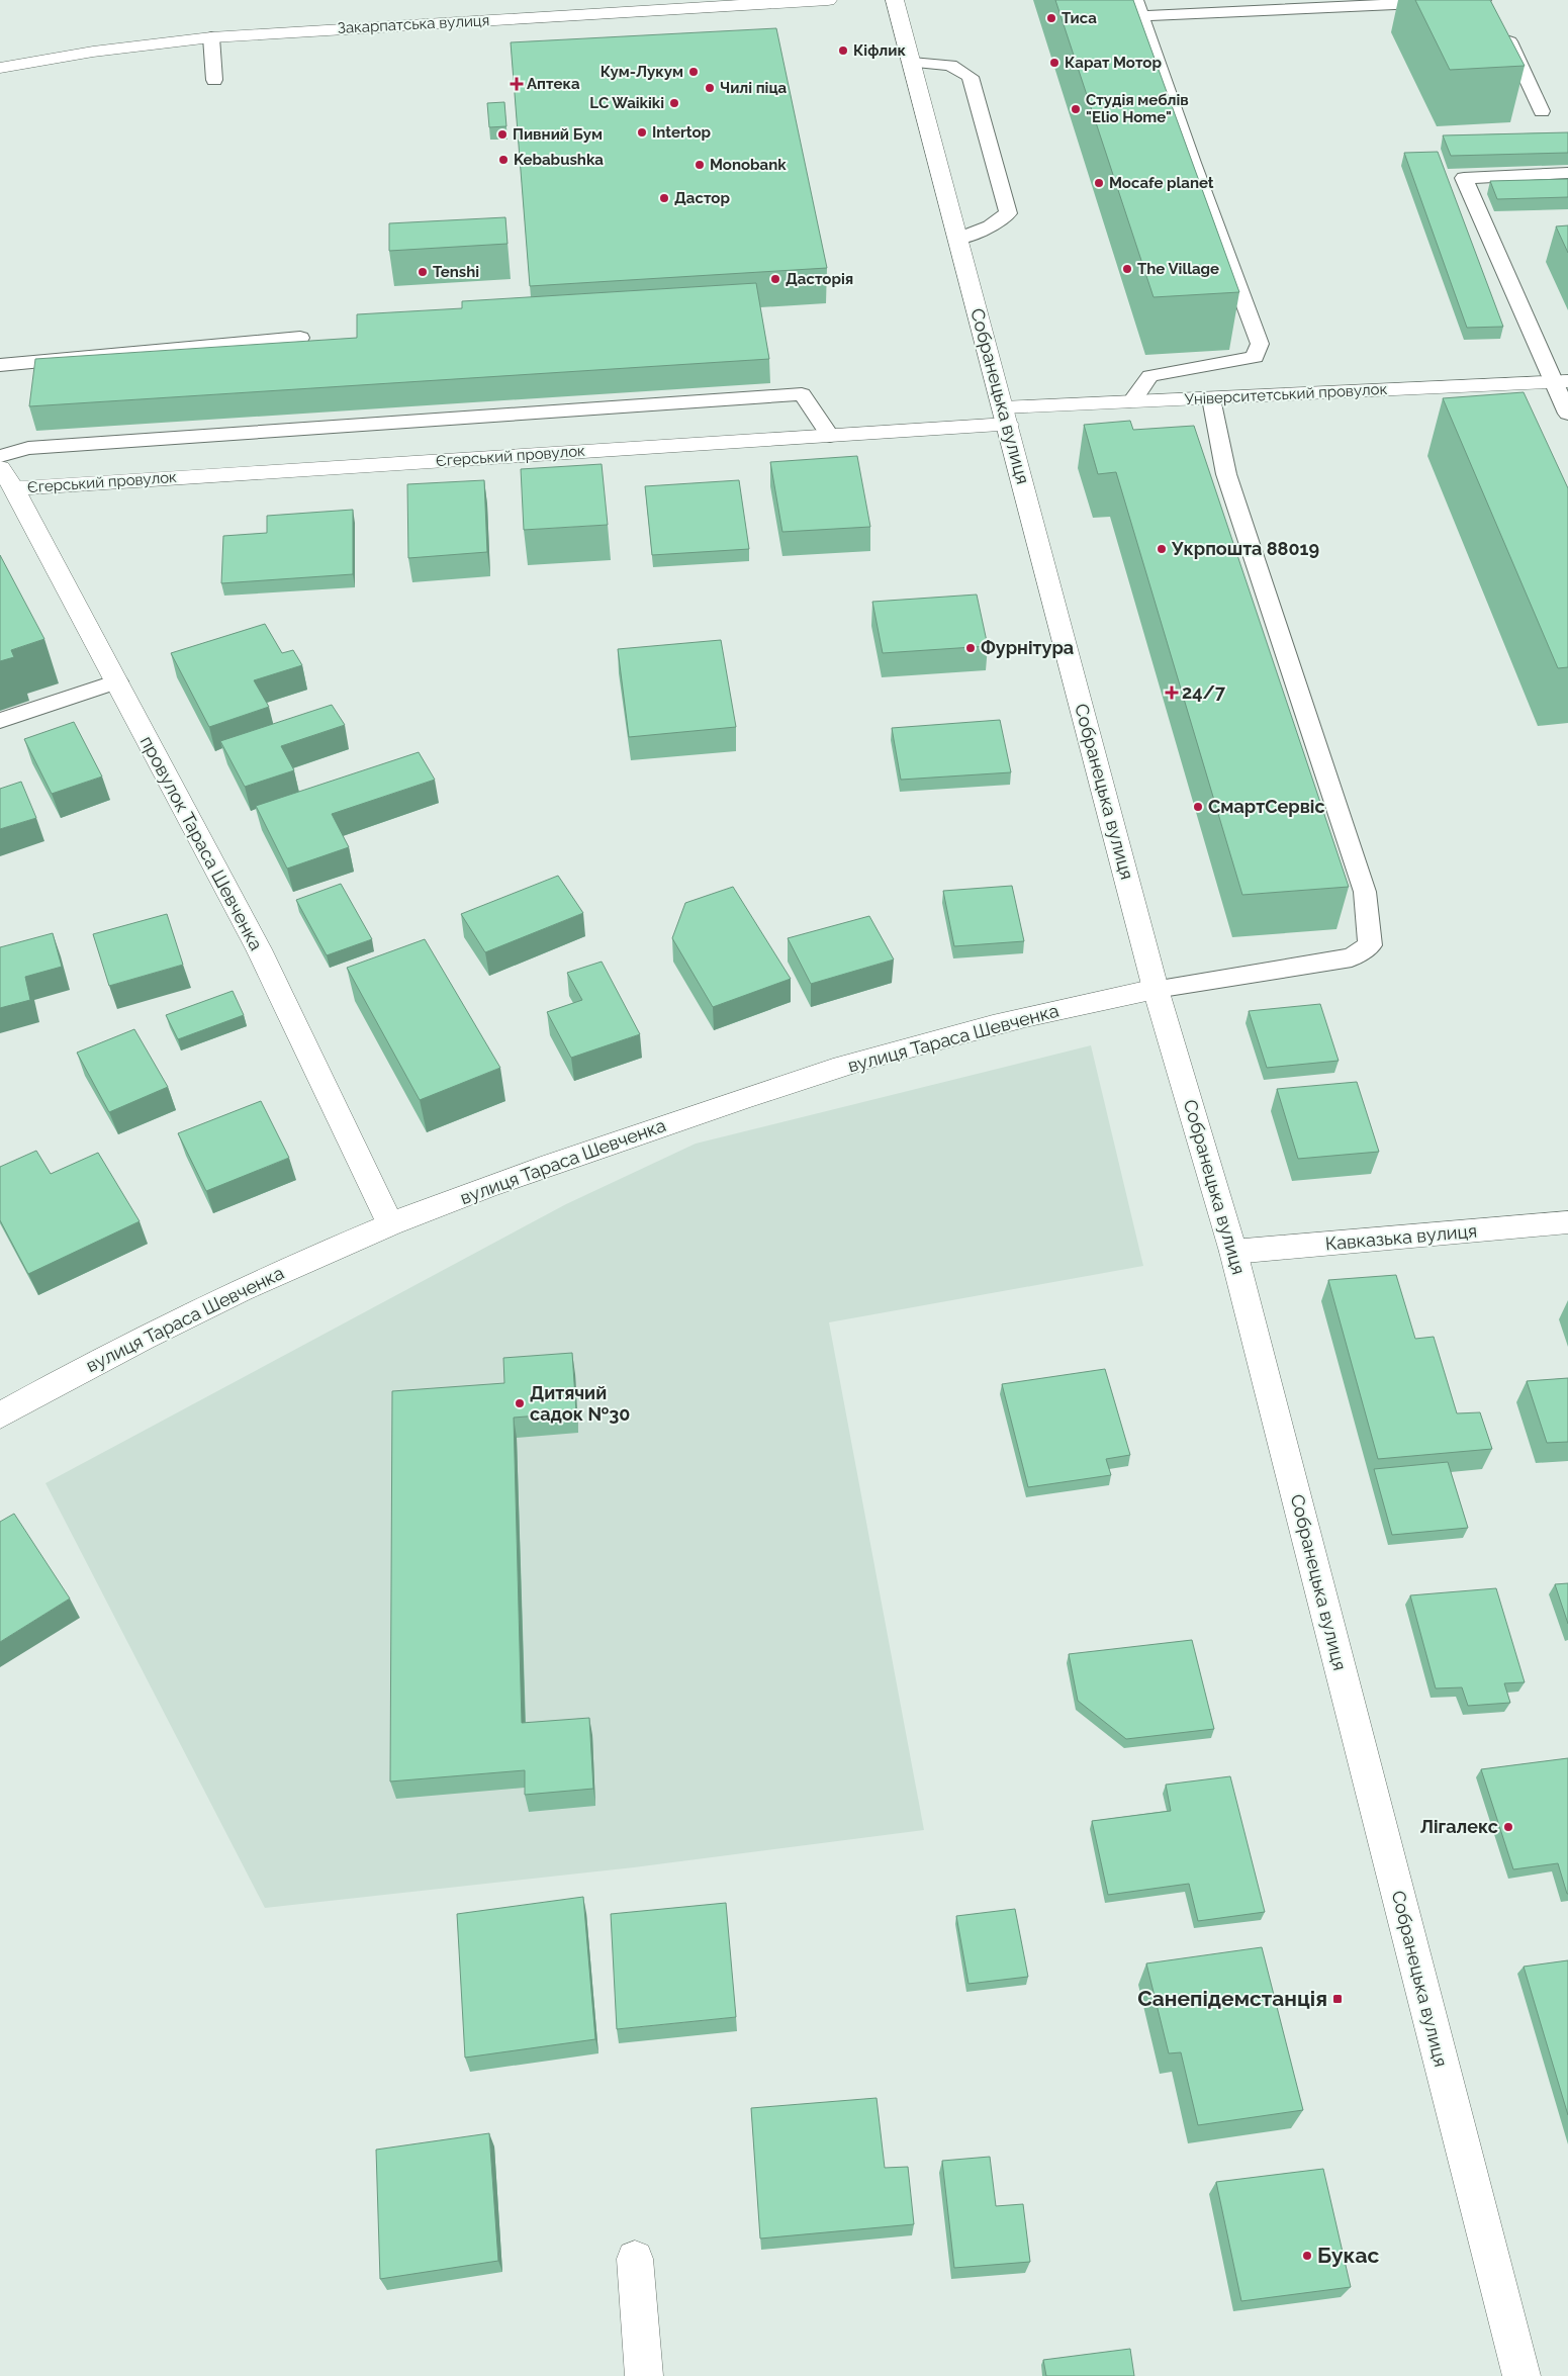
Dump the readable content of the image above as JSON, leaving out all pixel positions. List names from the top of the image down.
{
  "streets": {
    "street": [
      "Закарпатська вулиця",
      "Університетський провулок",
      "Собранецька вулиця",
      "Єгерський провулок",
      "провулок Тараса Шевченка",
      "вулиця Тараса Шевченка",
      "Кавказька вулиця"
    ]
  },
  "crossings": [
    ["Університетський провулок", "Собранецька вулиця"],
    ["Університетський провулок", "Єгерський провулок"],
    ["Собранецька вулиця", "Єгерський провулок"],
    ["Собранецька вулиця", "вулиця Тараса Шевченка"],
    ["Собранецька вулиця", "Кавказька вулиця"],
    ["Єгерський провулок", "провулок Тараса Шевченка"],
    ["провулок Тараса Шевченка", "вулиця Тараса Шевченка"]
  ],
  "places": {
    "other": [
      "Тиса",
      "Кіфлик",
      "Карат Мотор",
      "Кум-Лукум",
      "Чилі піца",
      "LC Waikiki",
      "Студія меблів \"Elio Home\"",
      "Intertop",
      "Пивний Бум",
      "Kebabushka",
      "Monobank",
      "Mocafe planet",
      "Дастор",
      "The Village",
      "Tenshi",
      "Дасторія",
      "Укрпошта 88019",
      "Фурнітура",
      "СмартСервіс",
      "Дитячий садок №30",
      "Лігалекс",
      "Букас"
    ],
    "health": ["Аптека", "24/7"],
    "transit": ["Санепідемстанція"]
  }
}
